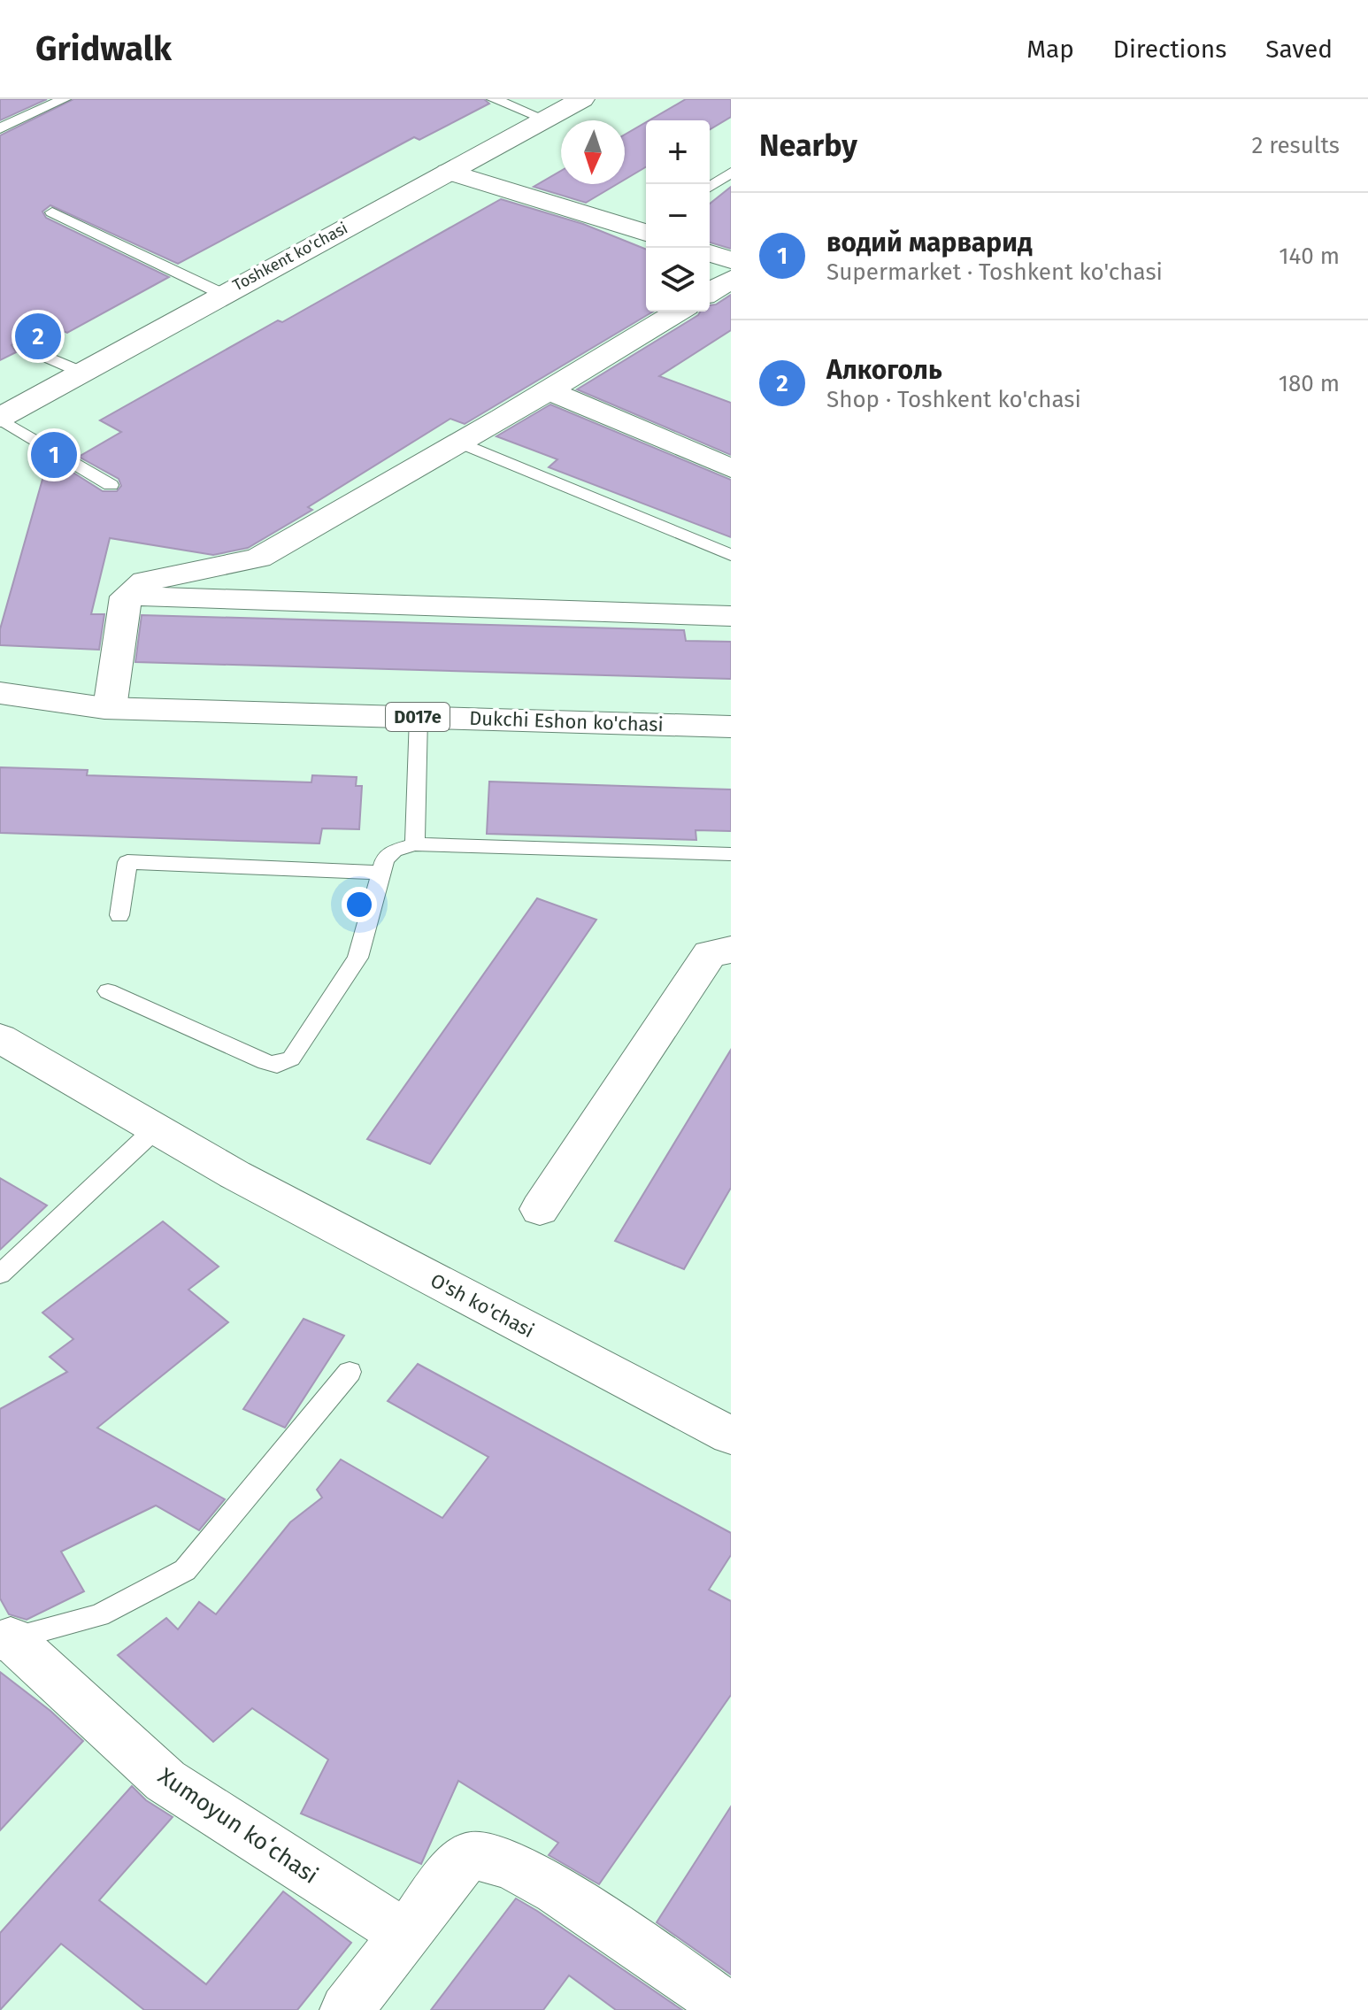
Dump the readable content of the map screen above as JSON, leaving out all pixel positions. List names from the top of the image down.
{
  "streets": {
    "street": [
      "Toshkent ko'chasi",
      "D017e",
      "Dukchi Eshon ko'chasi",
      "O'sh ko'chasi",
      "Xumoyun koʻchasi"
    ]
  },
  "crossings": [
    ["D017e", "Dukchi Eshon ko'chasi"]
  ],
  "north": "bottom",
  "page": {
    "header": "Gridwalk",
    "nav": ["Map", "Directions", "Saved"],
    "heading": ["Nearby", "2 results"],
    "map_buttons": ["+", "−"],
    "list": [
      {
        "mark": "1",
        "name": "водий марварид",
        "note": "Supermarket · Toshkent ko'chasi",
        "value": "140 m"
      },
      {
        "mark": "2",
        "name": "Алкоголь",
        "note": "Shop · Toshkent ko'chasi",
        "value": "180 m"
      }
    ],
    "pins": ["2", "1"]
  }
}
